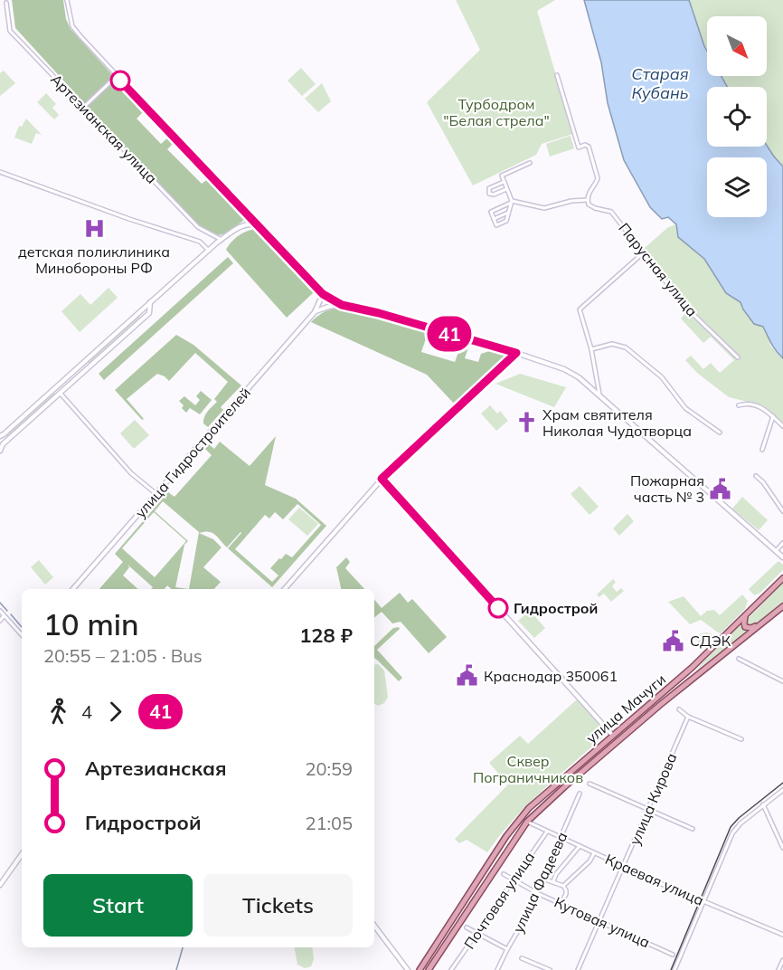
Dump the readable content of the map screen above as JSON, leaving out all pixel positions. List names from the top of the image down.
{
  "streets": {
    "main road": ["улица Мачуги"],
    "street": [
      "Артезианская улица",
      "Парусная улица",
      "улица Гидростроителей",
      "улица Кирова",
      "Краевая улица",
      "улица Фадеева",
      "Почтовая улица",
      "Кутовая улица"
    ]
  },
  "crossings": [
    ["улица Мачуги", "Краевая улица"],
    ["улица Кирова", "Краевая улица"],
    ["улица Кирова", "Кутовая улица"],
    ["Краевая улица", "улица Фадеева"],
    ["Краевая улица", "Почтовая улица"],
    ["улица Фадеева", "Кутовая улица"],
    ["Почтовая улица", "Кутовая улица"]
  ],
  "water": ["Старая Кубань"],
  "parks": ["Турбодром \"Белая стрела\"", "Сквер Пограничников"],
  "places": {
    "hospital": ["детская поликлиника Минобороны РФ"],
    "church": ["Храм святителя Николая Чудотворца"],
    "public building": ["Пожарная часть № 3", "СДЭК", "Краснодар 350061"],
    "other": ["Гидрострой"]
  },
  "lines": ["bus line 41"],
  "north": "bottom right",
  "page": {
    "on_map": "41",
    "heading": ["10 min", "20:55 – 21:05 · Bus", "128 ₽"],
    "legs": ["4", "41"],
    "list": [
      {
        "name": "Артезианская",
        "value": "20:59"
      },
      {
        "name": "Гидрострой",
        "value": "21:05"
      }
    ],
    "buttons": ["Start", "Tickets"]
  }
}
